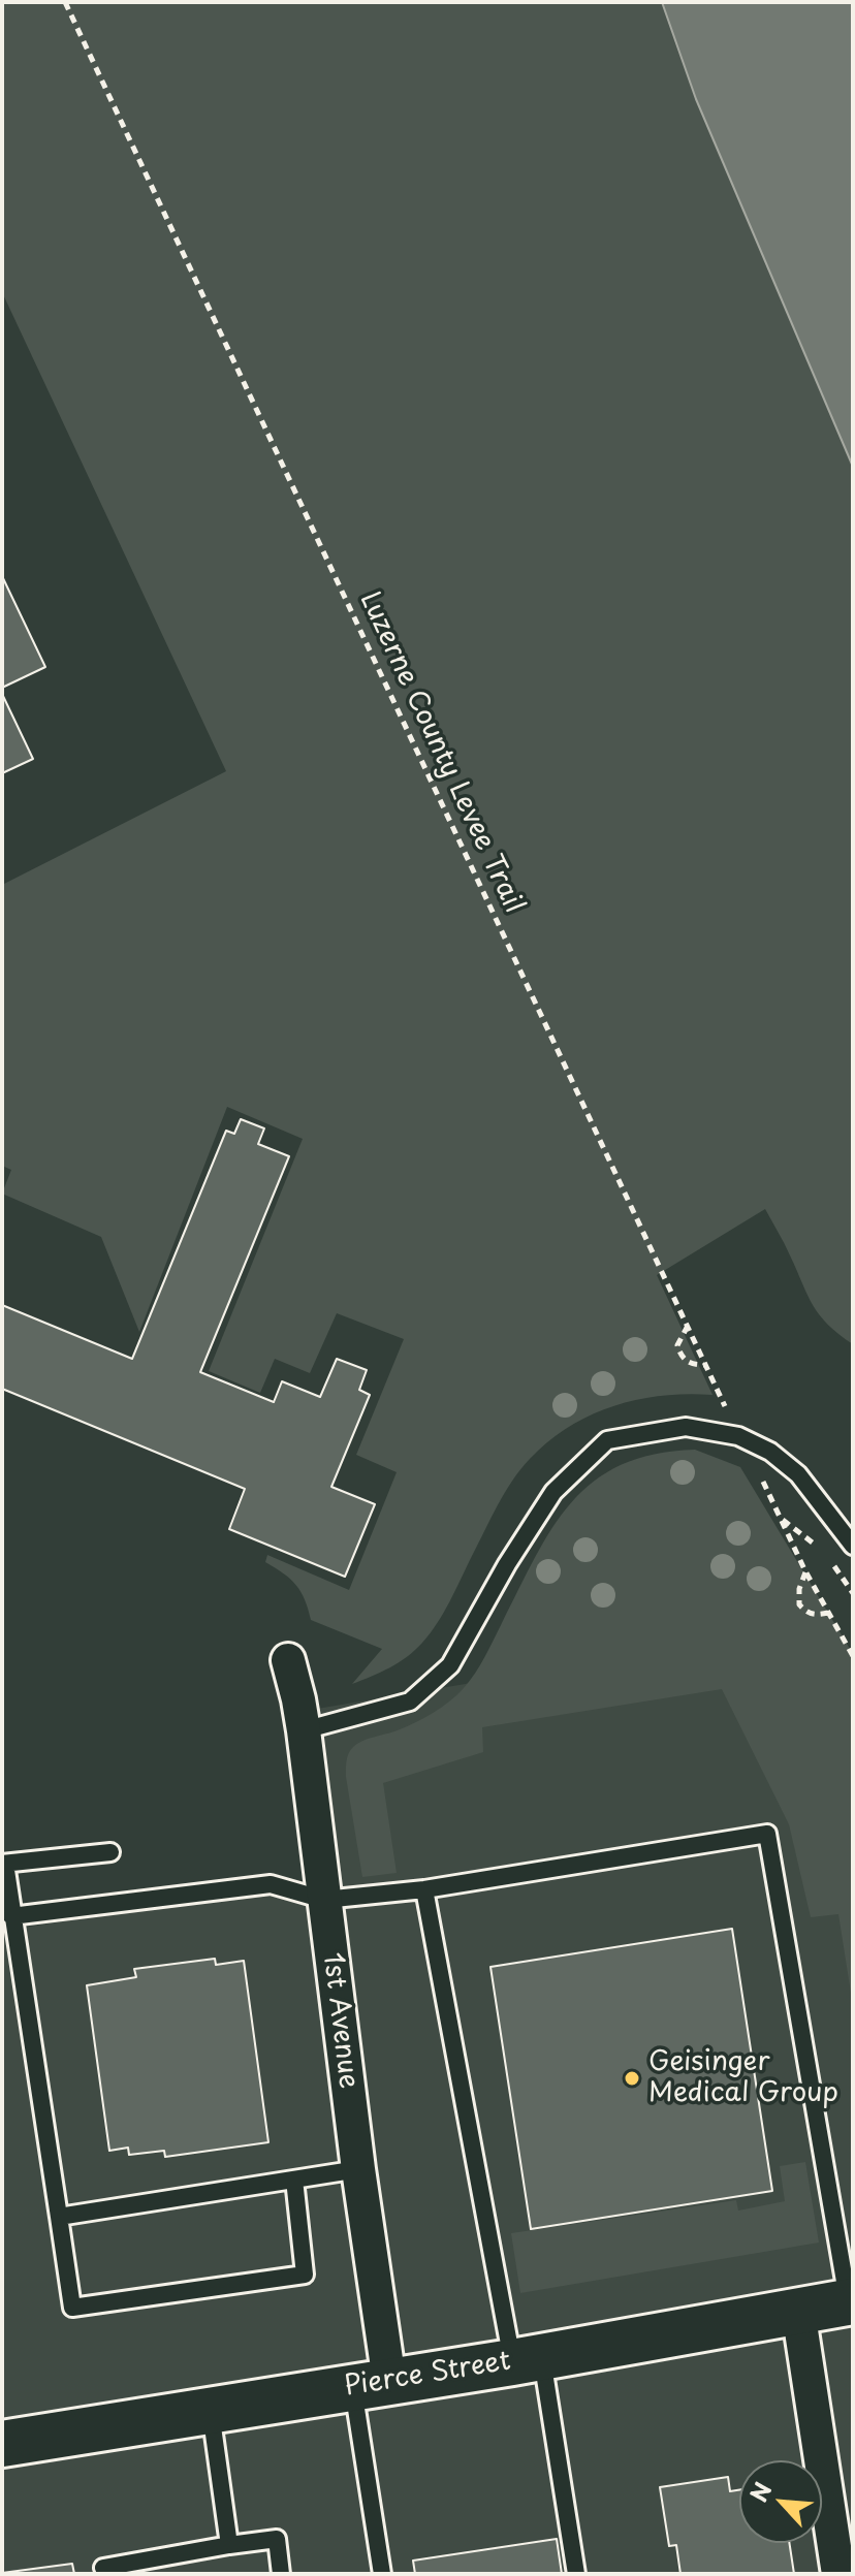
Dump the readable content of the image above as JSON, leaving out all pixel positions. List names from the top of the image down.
{
  "streets": {
    "main road": ["Pierce Street"],
    "street": ["1st Avenue"],
    "path": ["Luzerne County Levee Trail"]
  },
  "crossings": [
    ["1st Avenue", "Pierce Street"]
  ],
  "places": ["Geisinger Medical Group"],
  "north": "top left"
}
